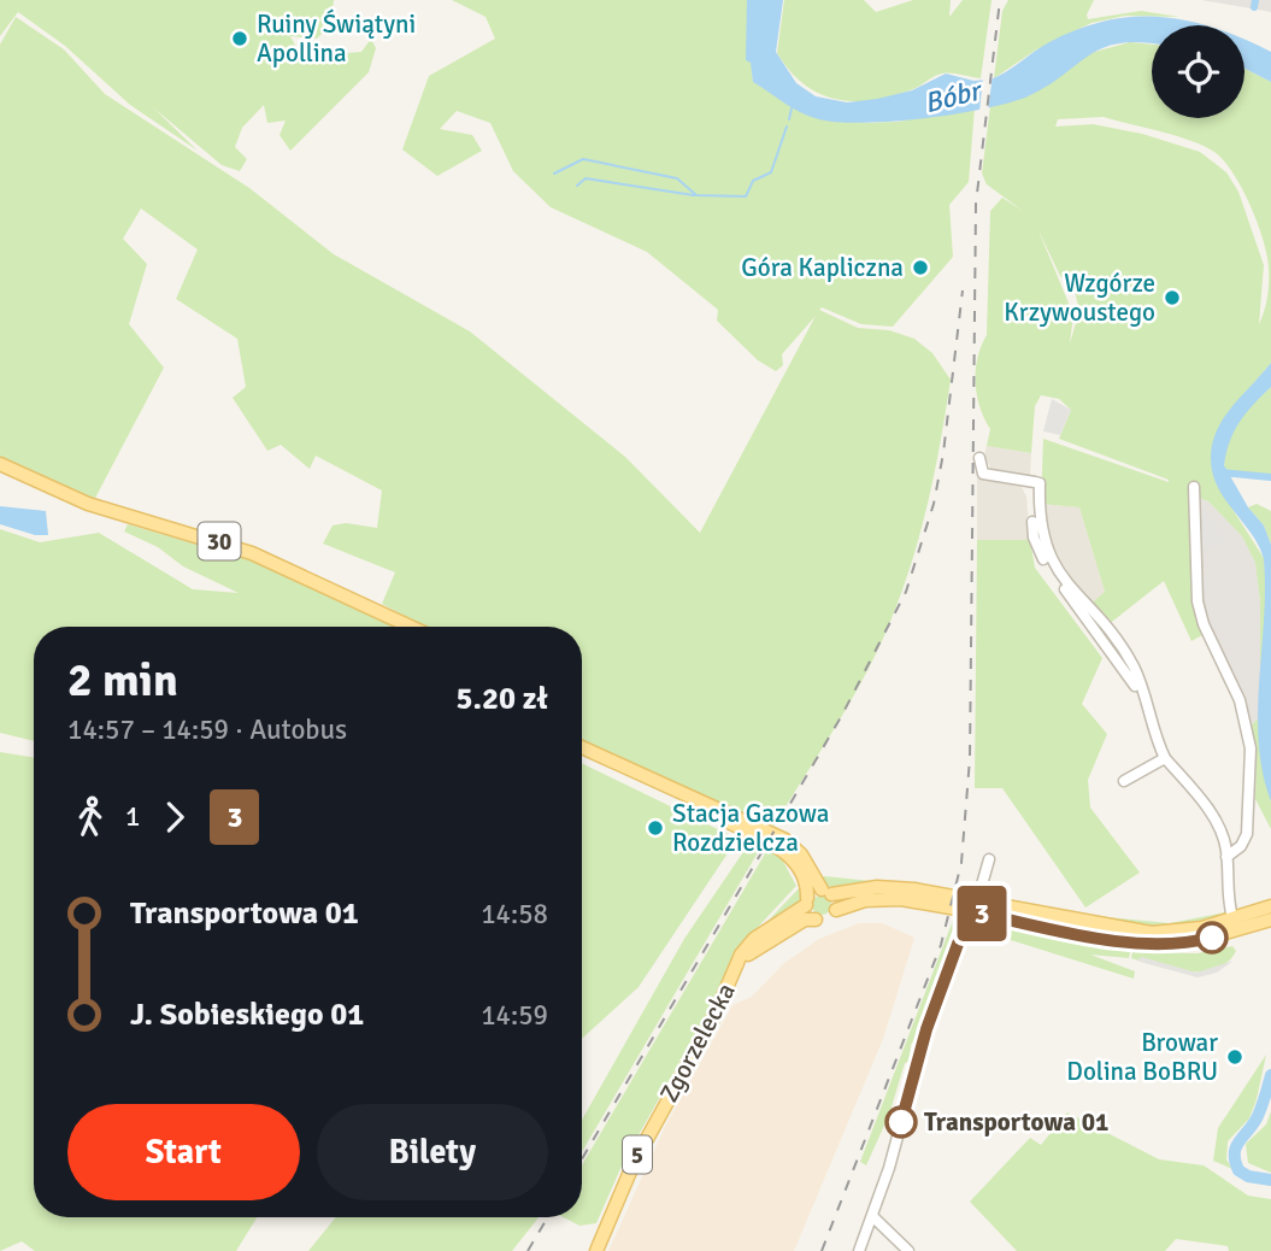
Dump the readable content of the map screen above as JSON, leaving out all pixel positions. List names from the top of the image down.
{
  "streets": {
    "main road": ["30", "Zgorzelecka", "5"]
  },
  "crossings": [
    ["Zgorzelecka", "5"]
  ],
  "water": ["Bóbr"],
  "places": [
    "Ruiny Świątyni Apollina",
    "Góra Kapliczna",
    "Wzgórze Krzywoustego",
    "Stacja Gazowa Rozdzielcza",
    "Browar Dolina BoBRU",
    "Transportowa 01"
  ],
  "lines": ["bus line 3"],
  "page": {
    "on_map": "3",
    "heading": ["2 min", "14:57 – 14:59 · Autobus", "5.20 zł"],
    "legs": ["1", "3"],
    "list": [
      {
        "name": "Transportowa 01",
        "value": "14:58"
      },
      {
        "name": "J. Sobieskiego 01",
        "value": "14:59"
      }
    ],
    "buttons": ["Start", "Bilety"]
  }
}
